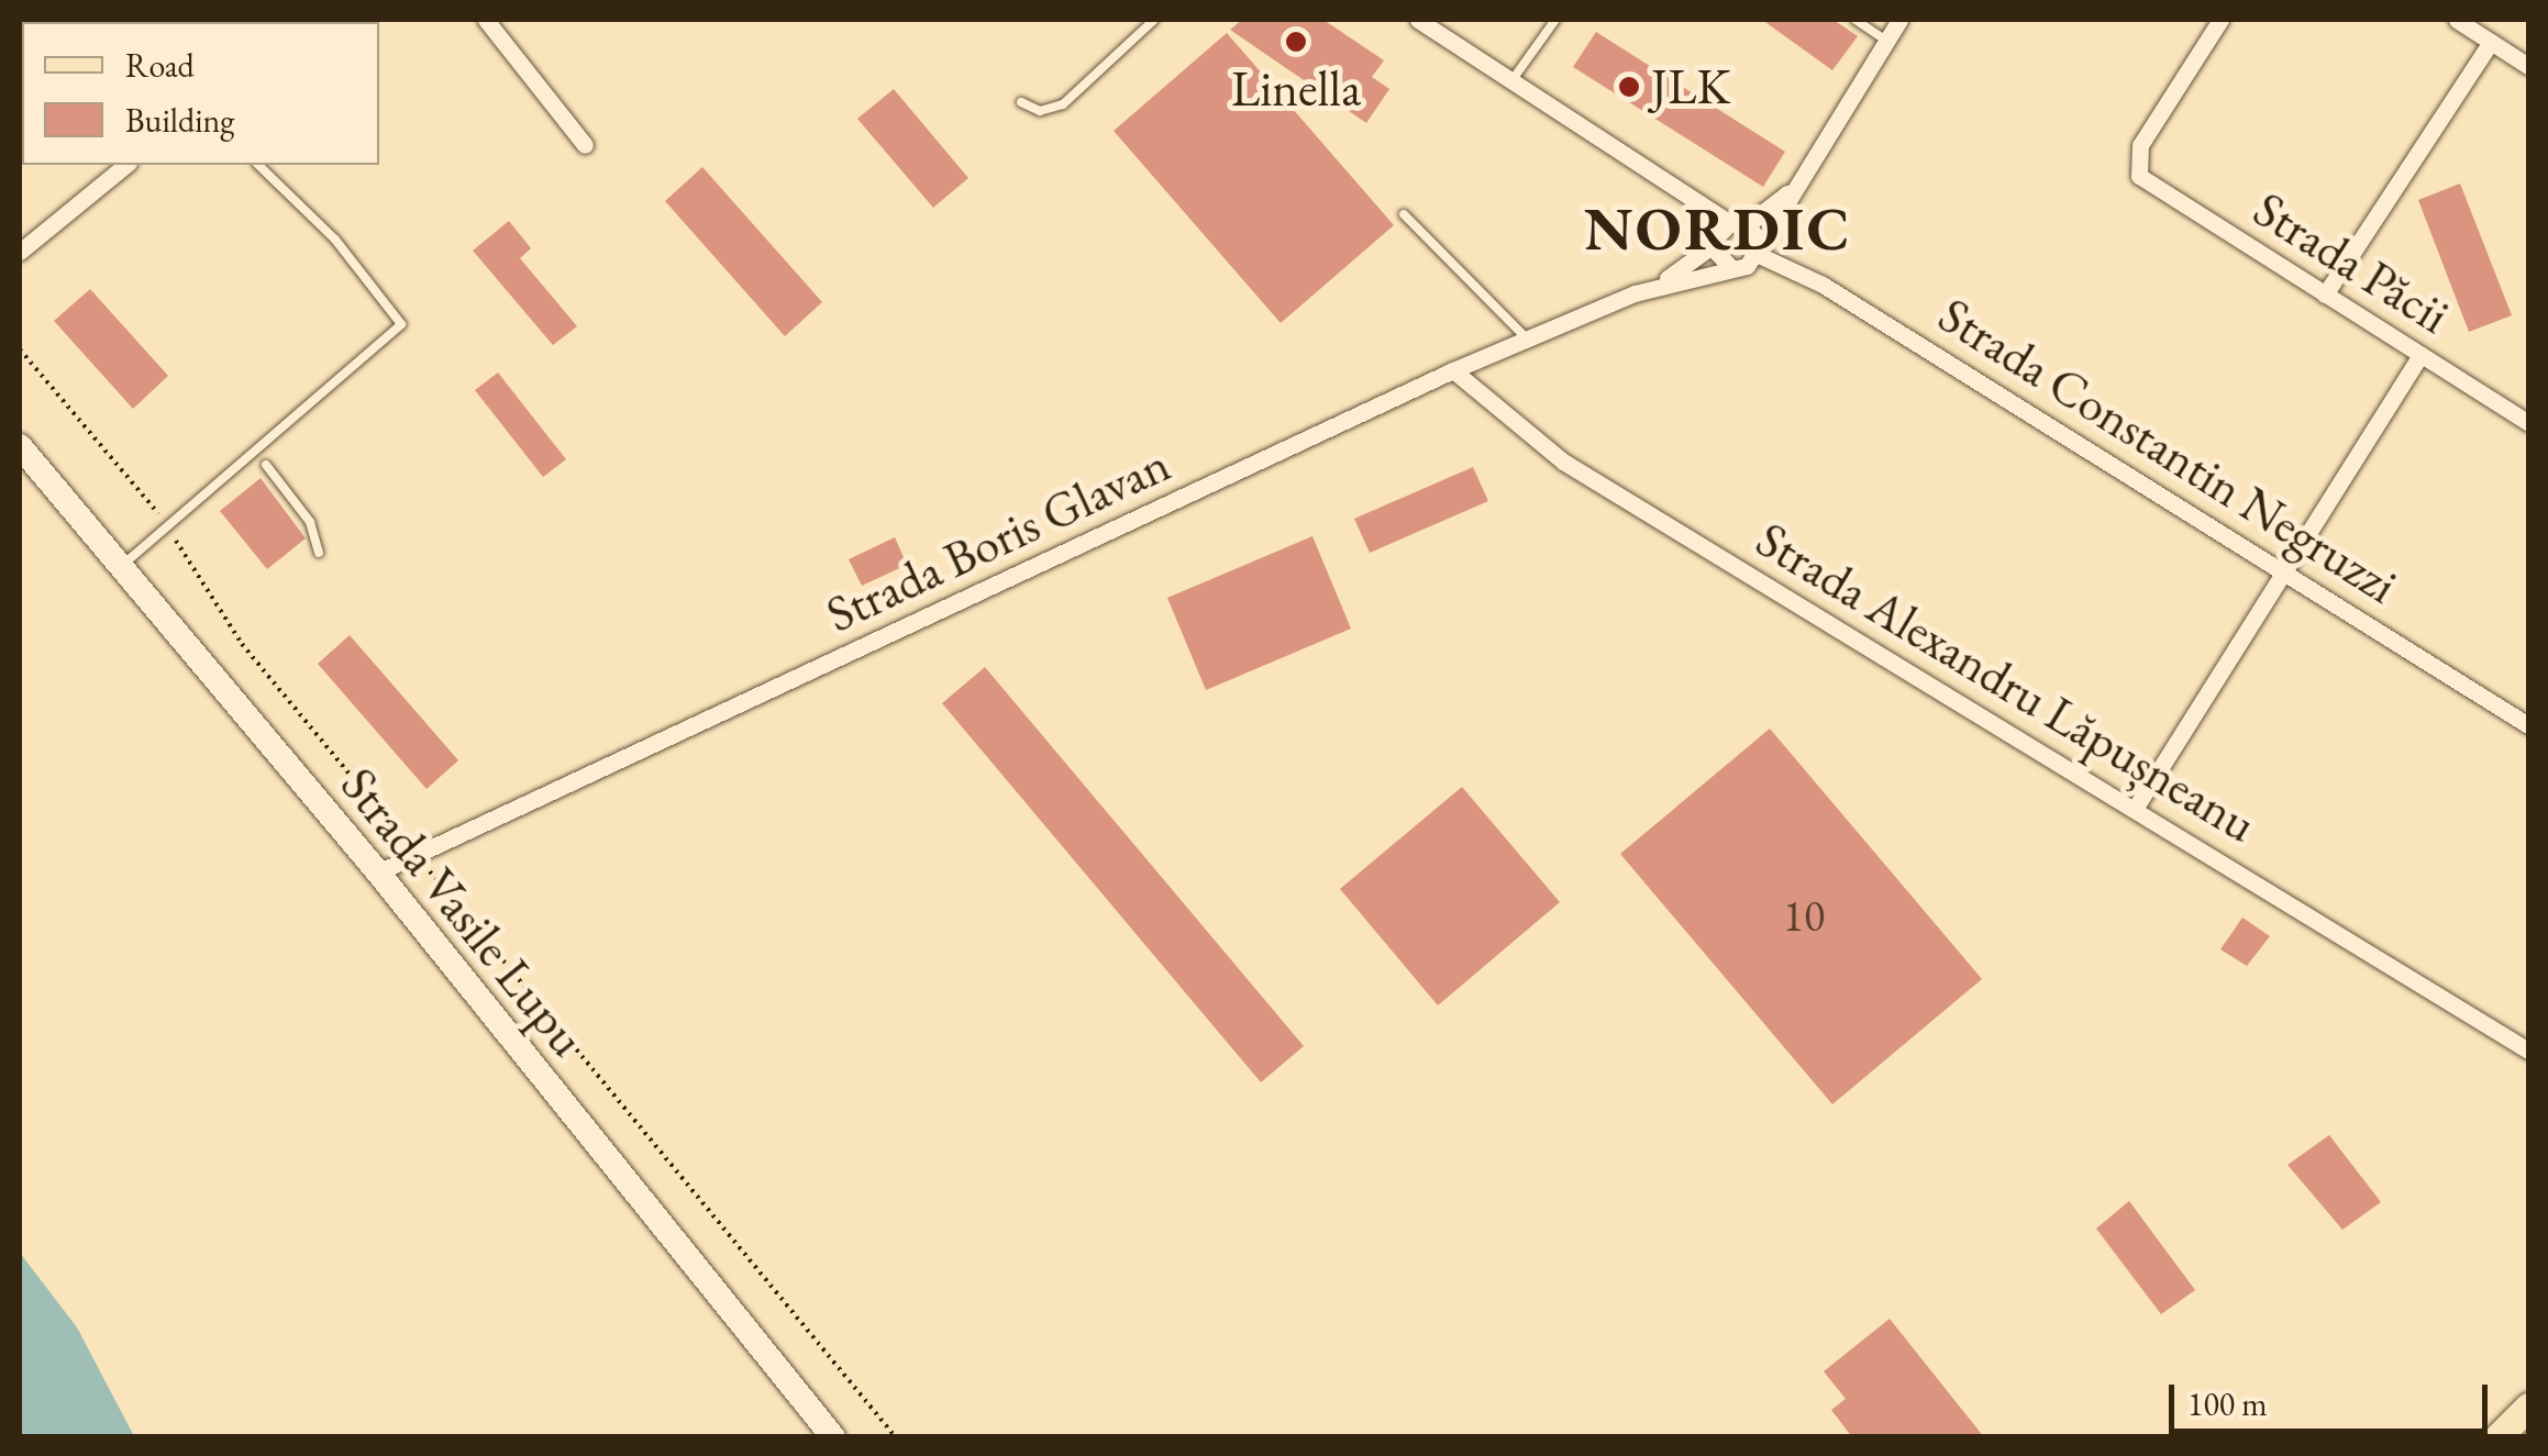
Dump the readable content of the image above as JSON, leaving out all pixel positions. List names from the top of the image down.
{
  "streets": {
    "main road": ["Strada Vasile Lupu"],
    "street": [
      "Strada Păcii",
      "Strada Constantin Negruzzi",
      "Strada Boris Glavan",
      "Strada Alexandru Lăpușneanu"
    ]
  },
  "crossings": [
    ["Strada Constantin Negruzzi", "Strada Boris Glavan"],
    ["Strada Boris Glavan", "Strada Alexandru Lăpușneanu"],
    ["Strada Boris Glavan", "Strada Vasile Lupu"]
  ],
  "districts": ["NORDIC"],
  "places": ["Linella", "JLK"],
  "house_numbers": ["10"],
  "legend": ["Road", "Building"],
  "scale_bar": "100 m"
}
